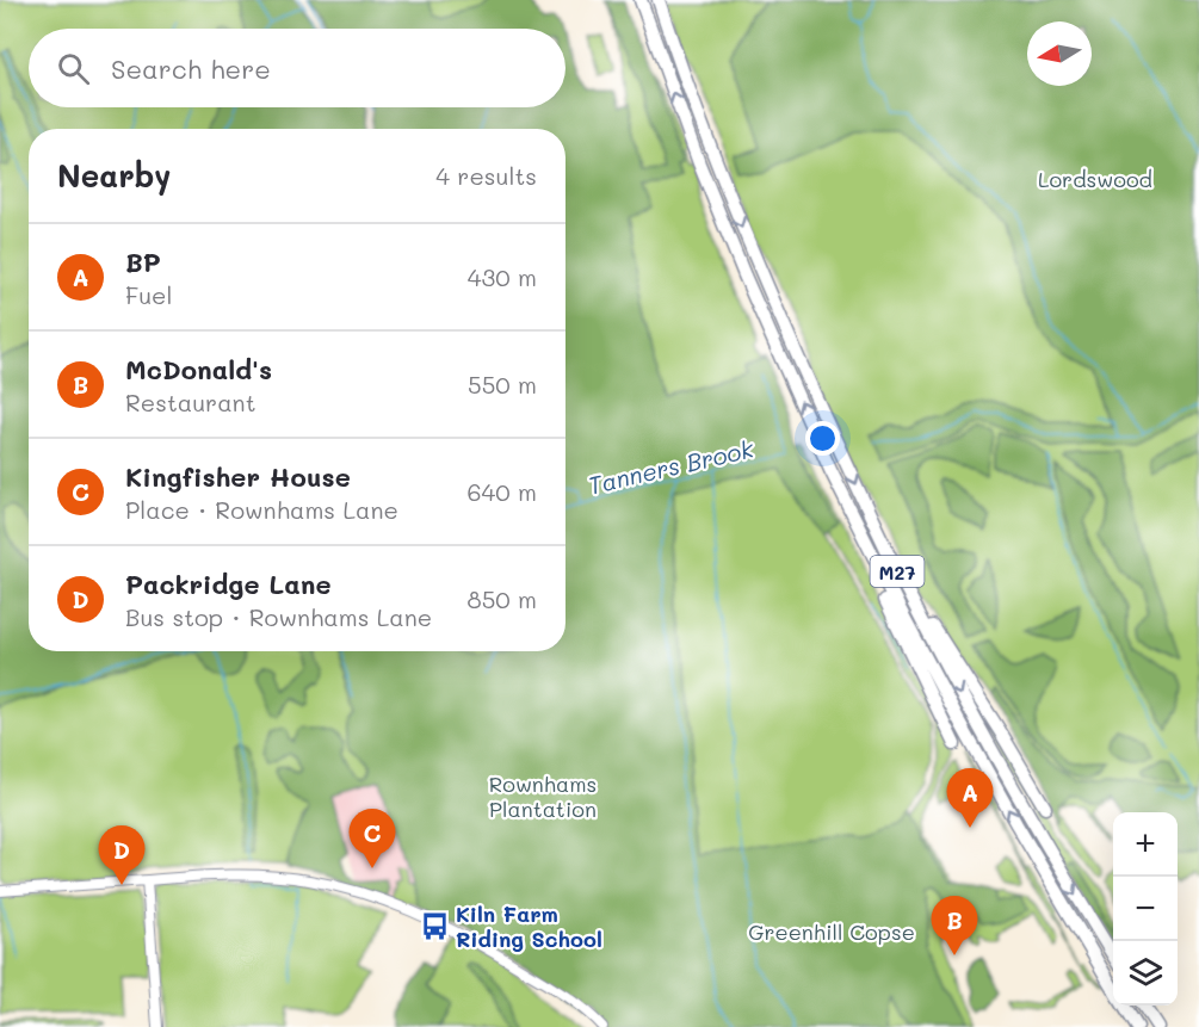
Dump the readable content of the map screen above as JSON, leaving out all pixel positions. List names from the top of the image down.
{
  "streets": {
    "highway": ["M27"]
  },
  "water": ["Tanners Brook"],
  "parks": ["Lordswood", "Rownhams Plantation", "Greenhill Copse"],
  "places": {
    "bus stop": ["Kiln Farm Riding School"]
  },
  "north": "left",
  "page": {
    "search": "Search here",
    "heading": ["Nearby", "4 results"],
    "list": [
      {
        "mark": "A",
        "name": "BP",
        "note": "Fuel",
        "value": "430 m"
      },
      {
        "mark": "B",
        "name": "McDonald's",
        "note": "Restaurant",
        "value": "550 m"
      },
      {
        "mark": "C",
        "name": "Kingfisher House",
        "note": "Place · Rownhams Lane",
        "value": "640 m"
      },
      {
        "mark": "D",
        "name": "Packridge Lane",
        "note": "Bus stop · Rownhams Lane",
        "value": "850 m"
      }
    ],
    "pins": [
      "A",
      "C",
      "D",
      "B"
    ],
    "map_buttons": ["+", "−"]
  }
}
